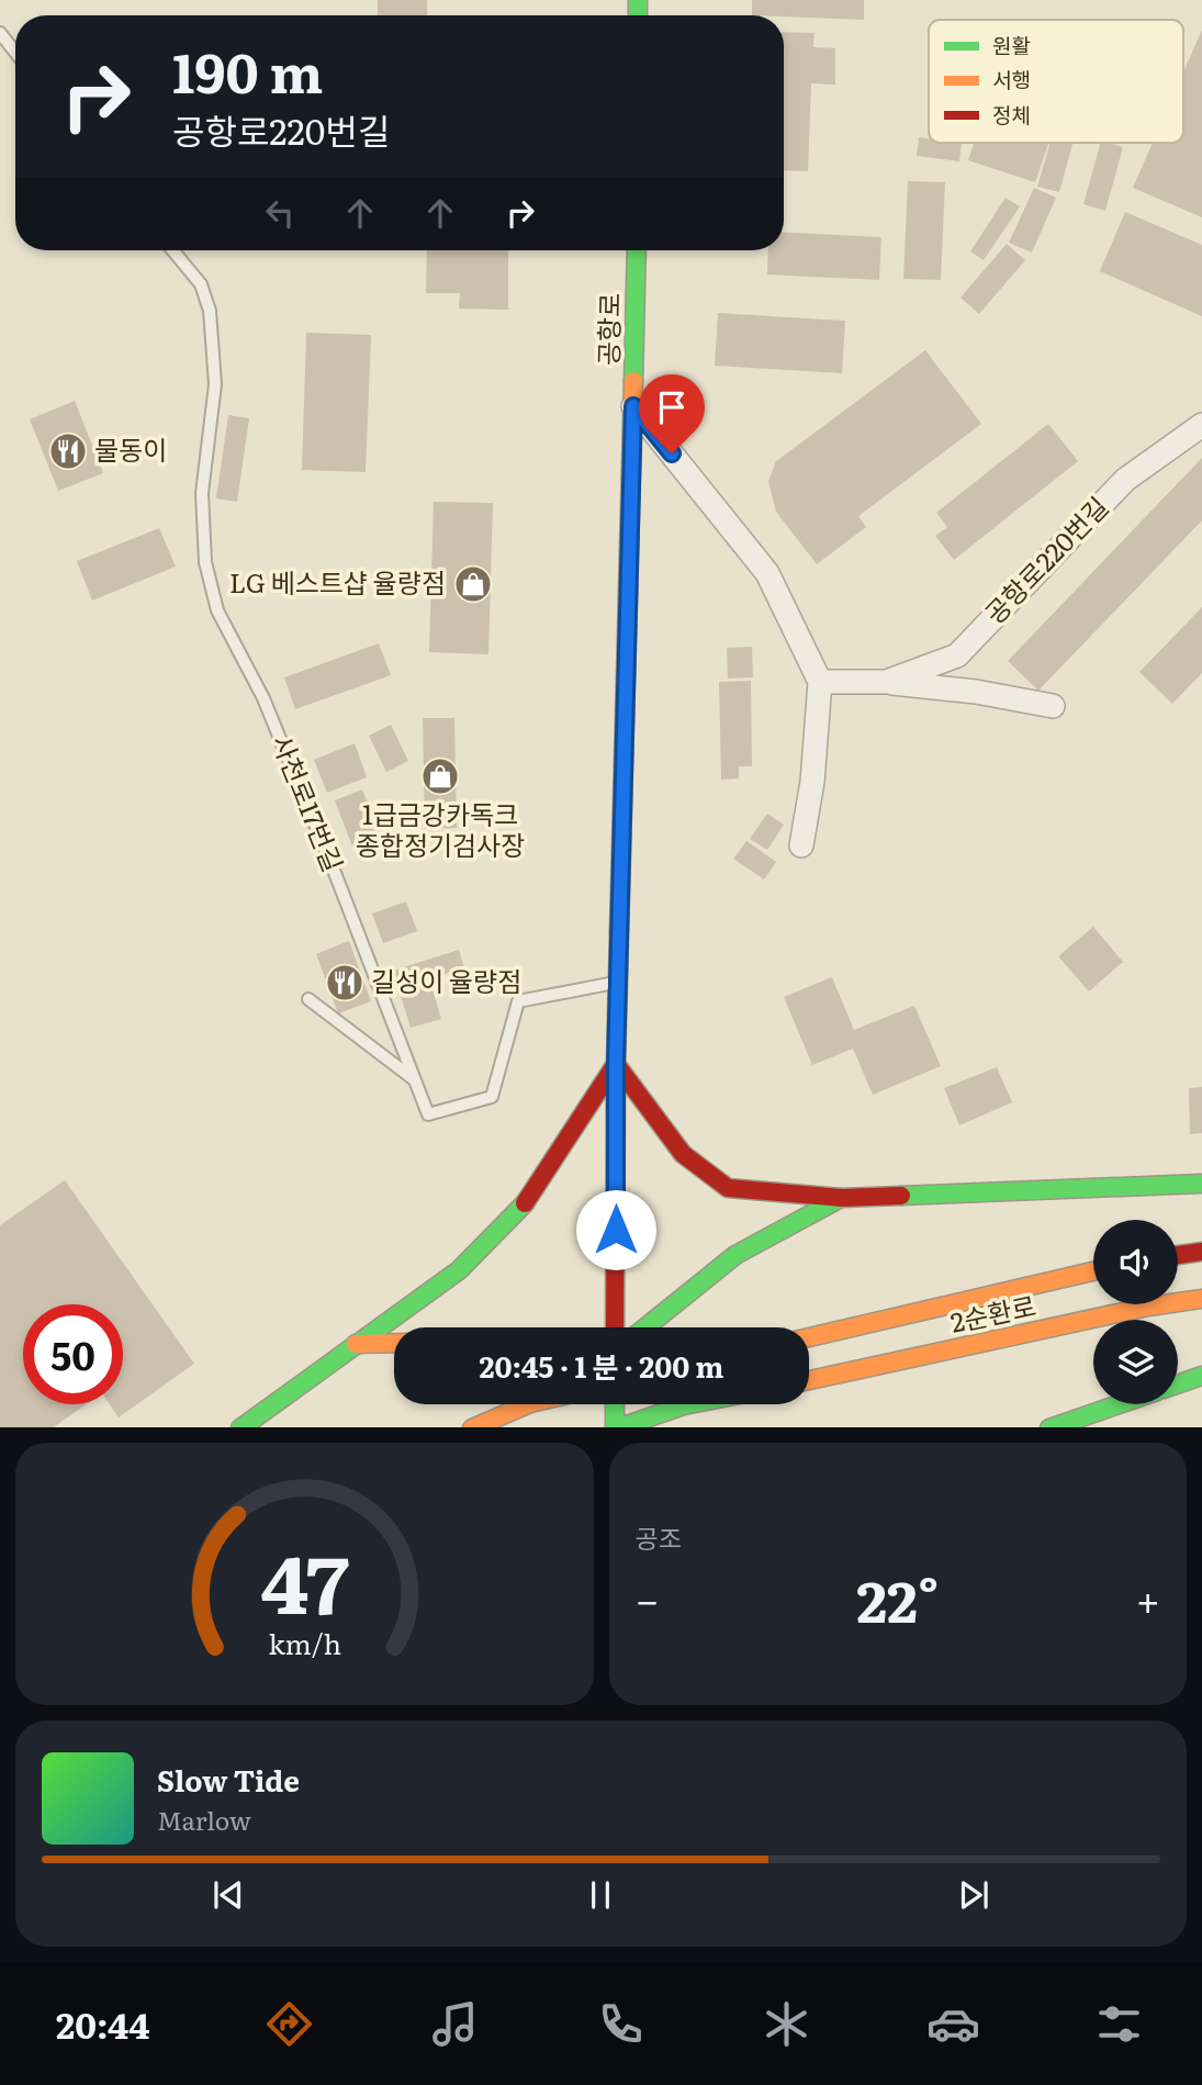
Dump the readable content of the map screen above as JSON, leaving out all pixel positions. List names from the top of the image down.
{
  "streets": {
    "street": ["공항로", "공항로220번길", "2순환로"],
    "lane": ["사천로17번길"]
  },
  "crossings": [
    ["공항로", "사천로17번길"]
  ],
  "places": {
    "restaurant": ["물동이", "길성이 율량점"],
    "shop": ["LG 베스트샵 율량점", "1급금강카독크 종합정기검사장"]
  },
  "legend": ["원활", "서행", "정체"],
  "page": {
    "turn": ["190 m", "공항로220번길"],
    "limit": "50",
    "trip": "20:45 · 1 분 · 200 m",
    "tile": "공조",
    "heat": ["−", "22°", "+"],
    "song": ["Slow Tide", "Marlow"],
    "tabs": "20:44",
    "gauge": ["47", "km/h"]
  }
}
